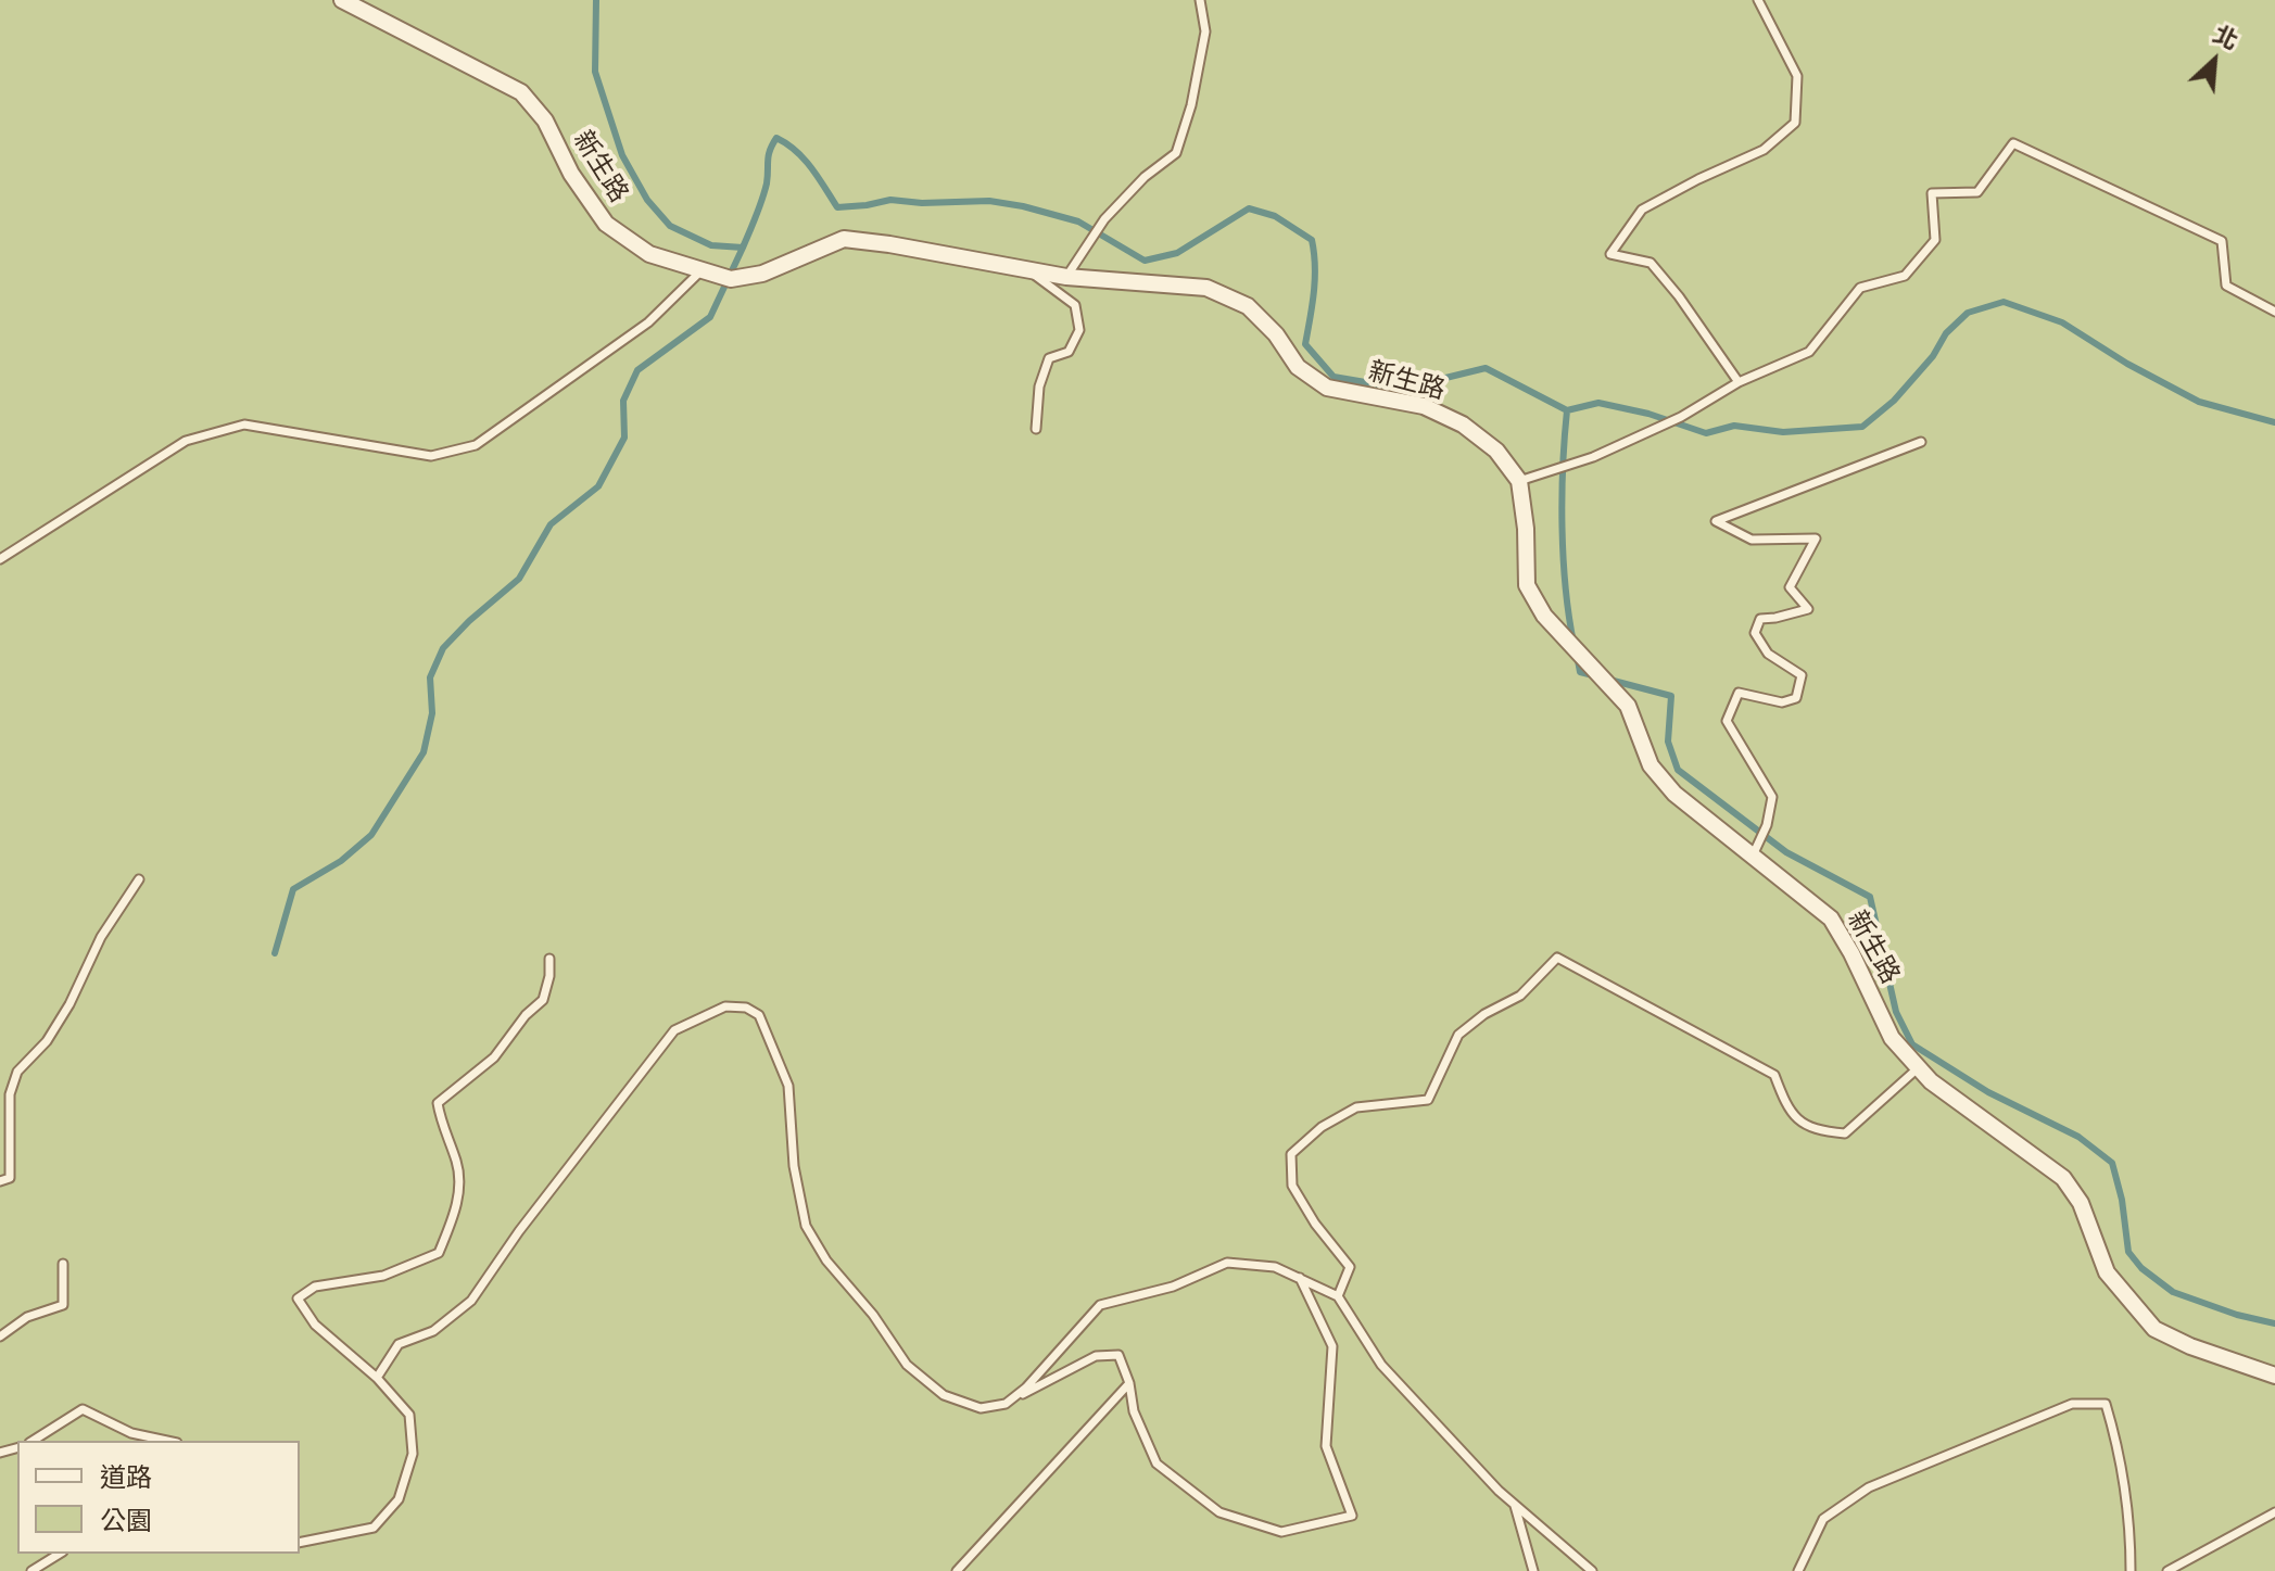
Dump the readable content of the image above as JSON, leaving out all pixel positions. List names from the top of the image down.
{
  "streets": {
    "street": ["新生路"]
  },
  "legend": ["道路", "公園"],
  "north": "top right"
}
